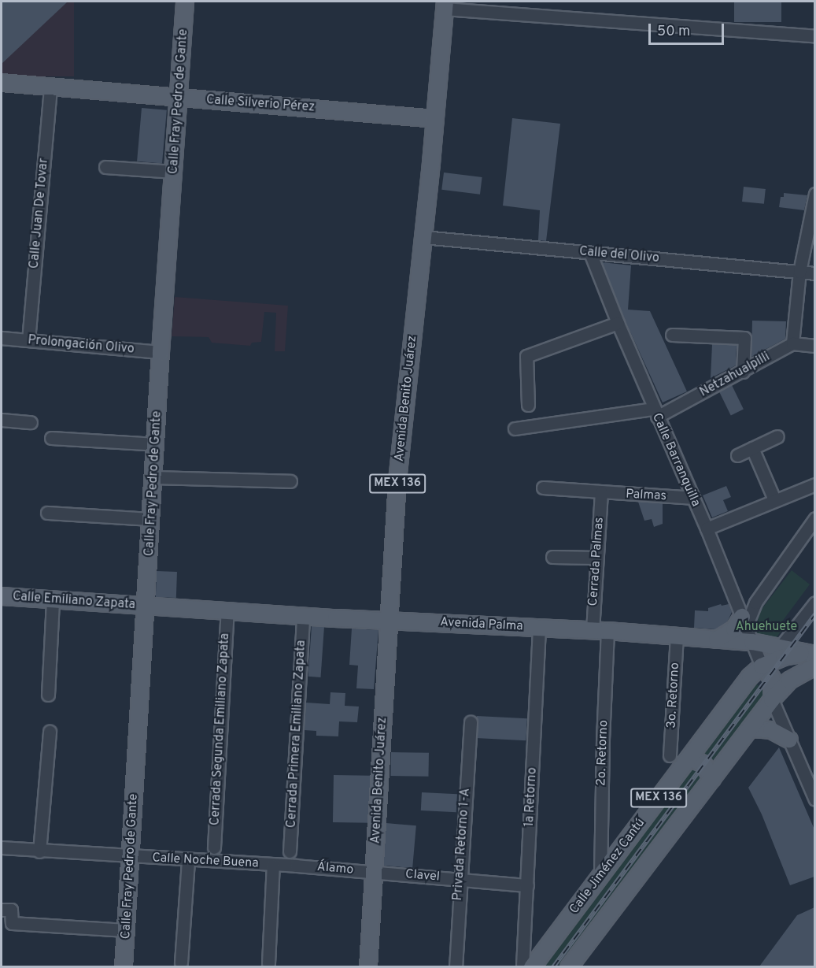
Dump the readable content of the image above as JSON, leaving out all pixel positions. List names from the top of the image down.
{
  "streets": {
    "main road": [
      "Calle Fray Pedro de Gante",
      "Calle Silverio Pérez",
      "Avenida Benito Juárez",
      "MEX 136",
      "Calle Emiliano Zapata",
      "Avenida Palma",
      "Calle Jiménez Cantú"
    ],
    "street": [
      "Calle Juan De Tovar",
      "Calle del Olivo",
      "Prolongación Olivo",
      "Netzahualpilli",
      "Calle Barranquilla",
      "Palmas",
      "Cerrada Palmas",
      "3o. Retorno",
      "Cerrada Segunda Emiliano Zapata",
      "Cerrada Primera Emiliano Zapata",
      "2o. Retorno",
      "1a Retorno",
      "Privada Retorno 1-A",
      "Calle Noche Buena",
      "Álamo",
      "Clavel"
    ]
  },
  "crossings": [
    ["Calle Fray Pedro de Gante", "Calle Silverio Pérez"],
    ["Calle Fray Pedro de Gante", "Prolongación Olivo"],
    ["Calle Fray Pedro de Gante", "Calle Emiliano Zapata"],
    ["Calle Fray Pedro de Gante", "Avenida Palma"],
    ["Calle Fray Pedro de Gante", "Calle Noche Buena"],
    ["Calle Silverio Pérez", "Calle Juan De Tovar"],
    ["Calle Silverio Pérez", "Avenida Benito Juárez"],
    ["Calle Juan De Tovar", "Prolongación Olivo"],
    ["Calle del Olivo", "Avenida Benito Juárez"],
    ["Calle del Olivo", "Calle Barranquilla"],
    ["Netzahualpilli", "Calle Barranquilla"],
    ["Avenida Benito Juárez", "Avenida Palma"],
    ["Avenida Benito Juárez", "Álamo"],
    ["Avenida Benito Juárez", "Clavel"],
    ["Calle Barranquilla", "Palmas"],
    ["Calle Barranquilla", "Avenida Palma"],
    ["Calle Barranquilla", "Calle Jiménez Cantú"],
    ["Palmas", "Cerrada Palmas"],
    ["Cerrada Palmas", "Avenida Palma"],
    ["Cerrada Palmas", "2o. Retorno"],
    ["Calle Emiliano Zapata", "Avenida Palma"],
    ["Avenida Palma", "3o. Retorno"],
    ["Avenida Palma", "Cerrada Segunda Emiliano Zapata"],
    ["Avenida Palma", "Cerrada Primera Emiliano Zapata"],
    ["Avenida Palma", "2o. Retorno"],
    ["Avenida Palma", "1a Retorno"],
    ["Avenida Palma", "Calle Jiménez Cantú"],
    ["2o. Retorno", "Calle Jiménez Cantú"],
    ["1a Retorno", "Clavel"],
    ["Privada Retorno 1-A", "Clavel"],
    ["Calle Noche Buena", "Álamo"],
    ["Álamo", "Clavel"]
  ],
  "parks": ["Ahuehuete"],
  "scale_bar": "50 m"
}
